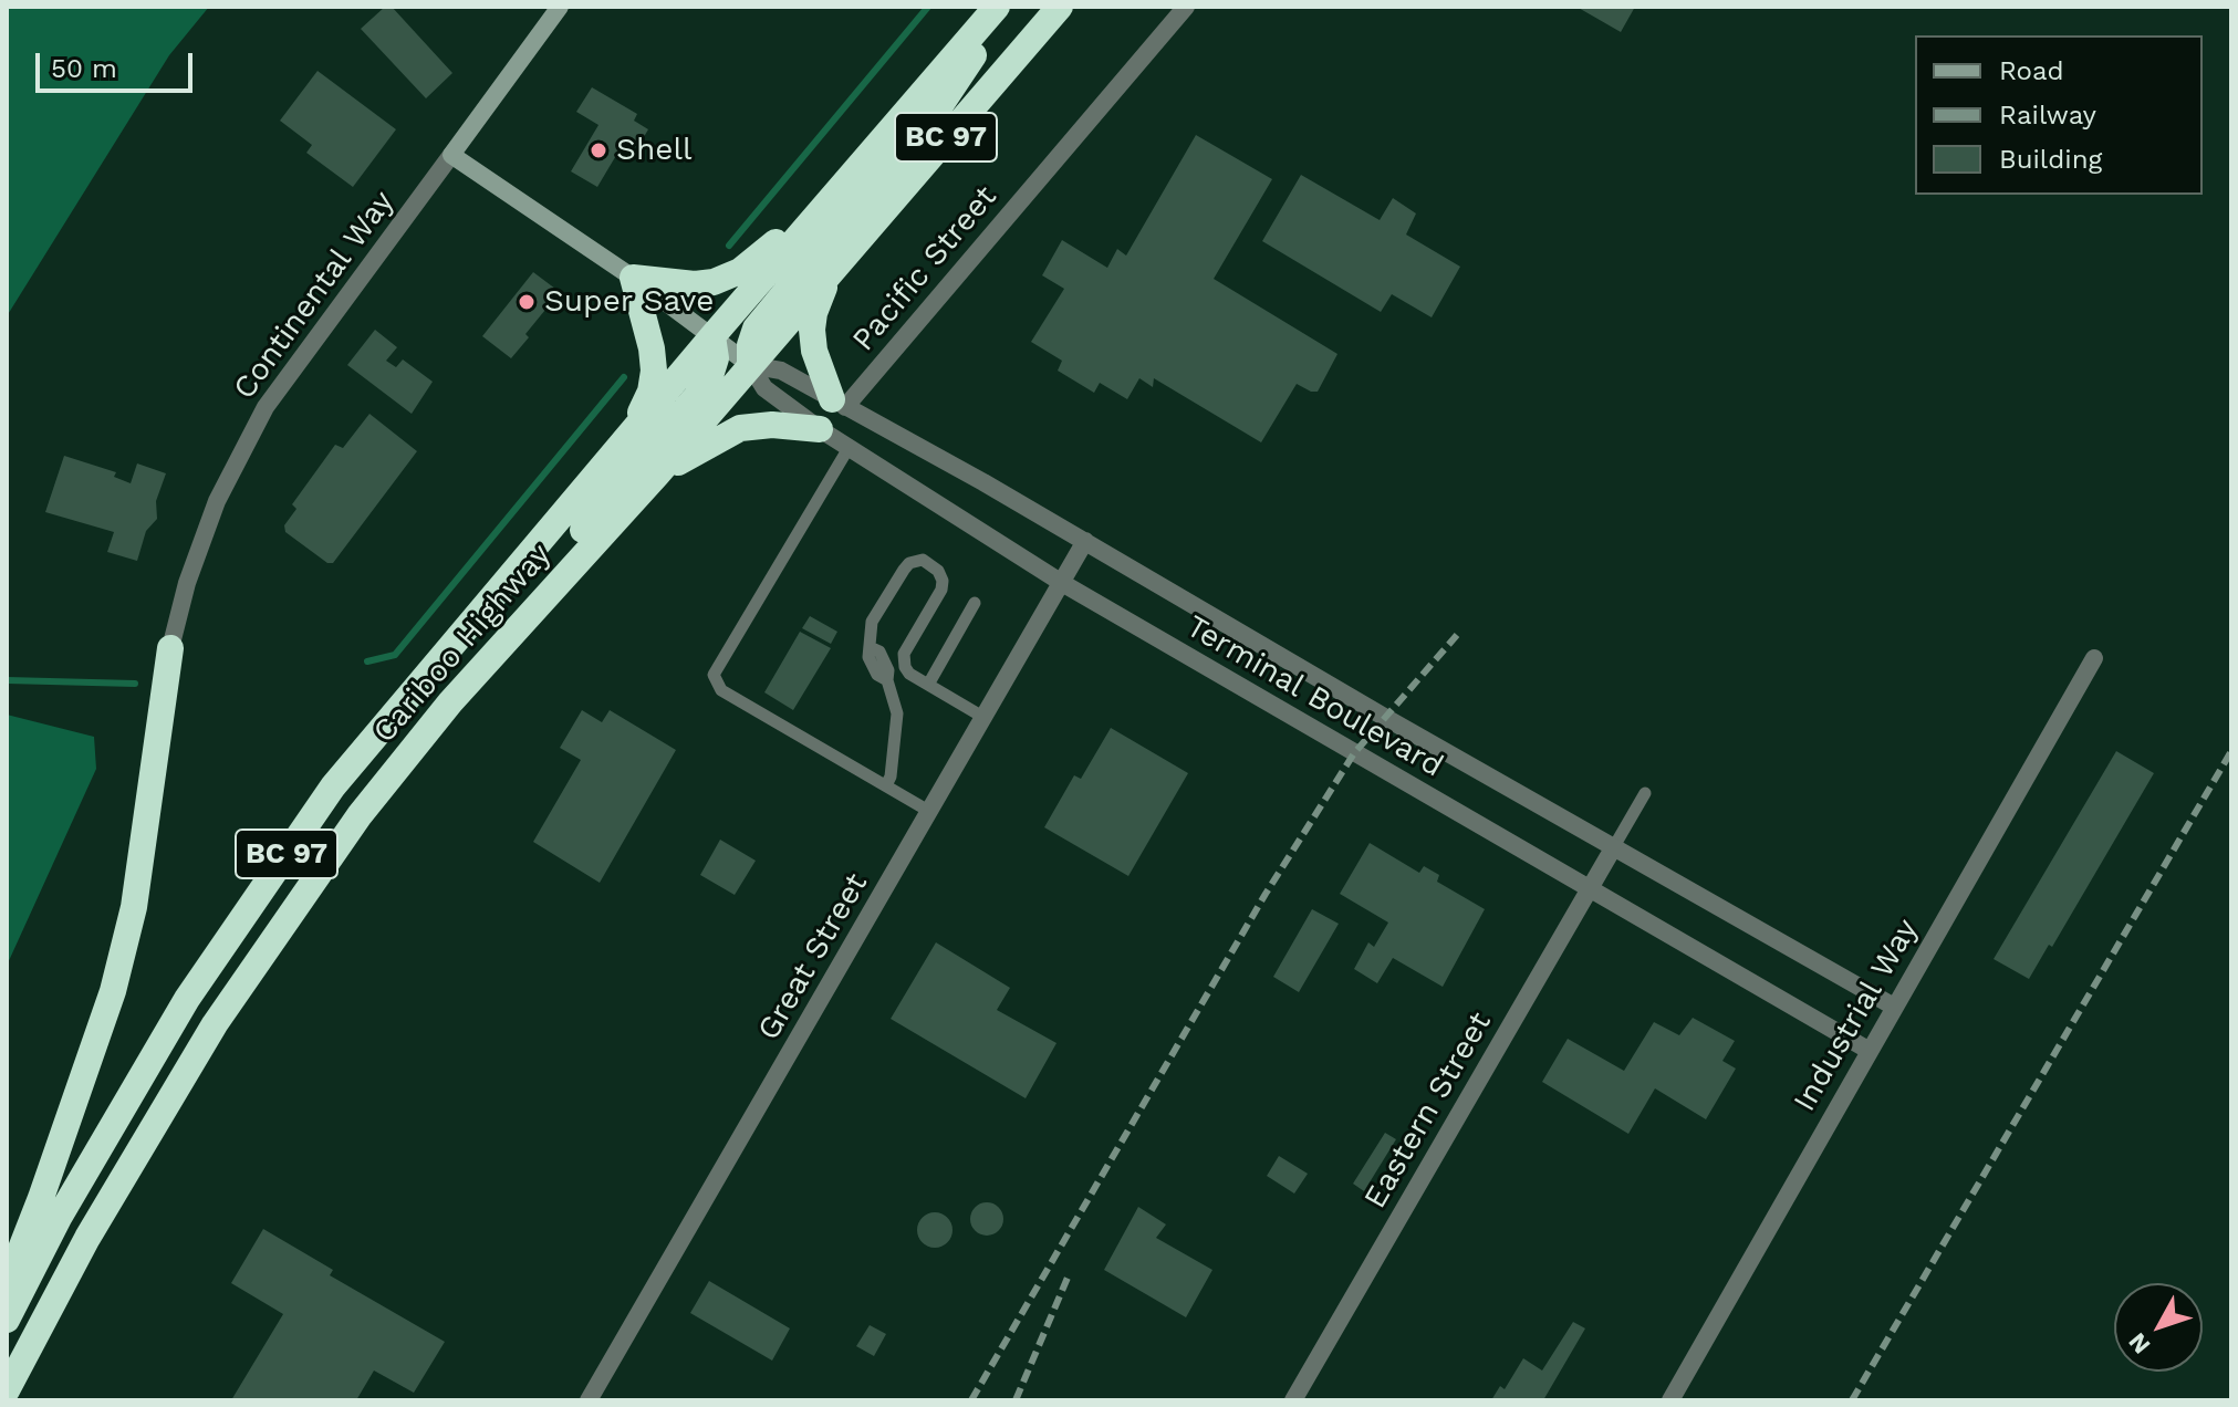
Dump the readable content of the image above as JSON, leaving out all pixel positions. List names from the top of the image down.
{
  "streets": {
    "highway": ["BC 97", "Cariboo Highway"],
    "street": [
      "Pacific Street",
      "Continental Way",
      "Terminal Boulevard",
      "Great Street",
      "Industrial Way",
      "Eastern Street"
    ]
  },
  "crossings": [
    ["Pacific Street", "Terminal Boulevard"],
    ["Continental Way", "Terminal Boulevard"],
    ["Cariboo Highway", "Terminal Boulevard"],
    ["Terminal Boulevard", "Great Street"],
    ["Terminal Boulevard", "Industrial Way"],
    ["Terminal Boulevard", "Eastern Street"]
  ],
  "places": ["Shell", "Super Save"],
  "legend": ["Road", "Railway", "Building"],
  "scale_bar": "50 m",
  "north": "bottom left"
}
